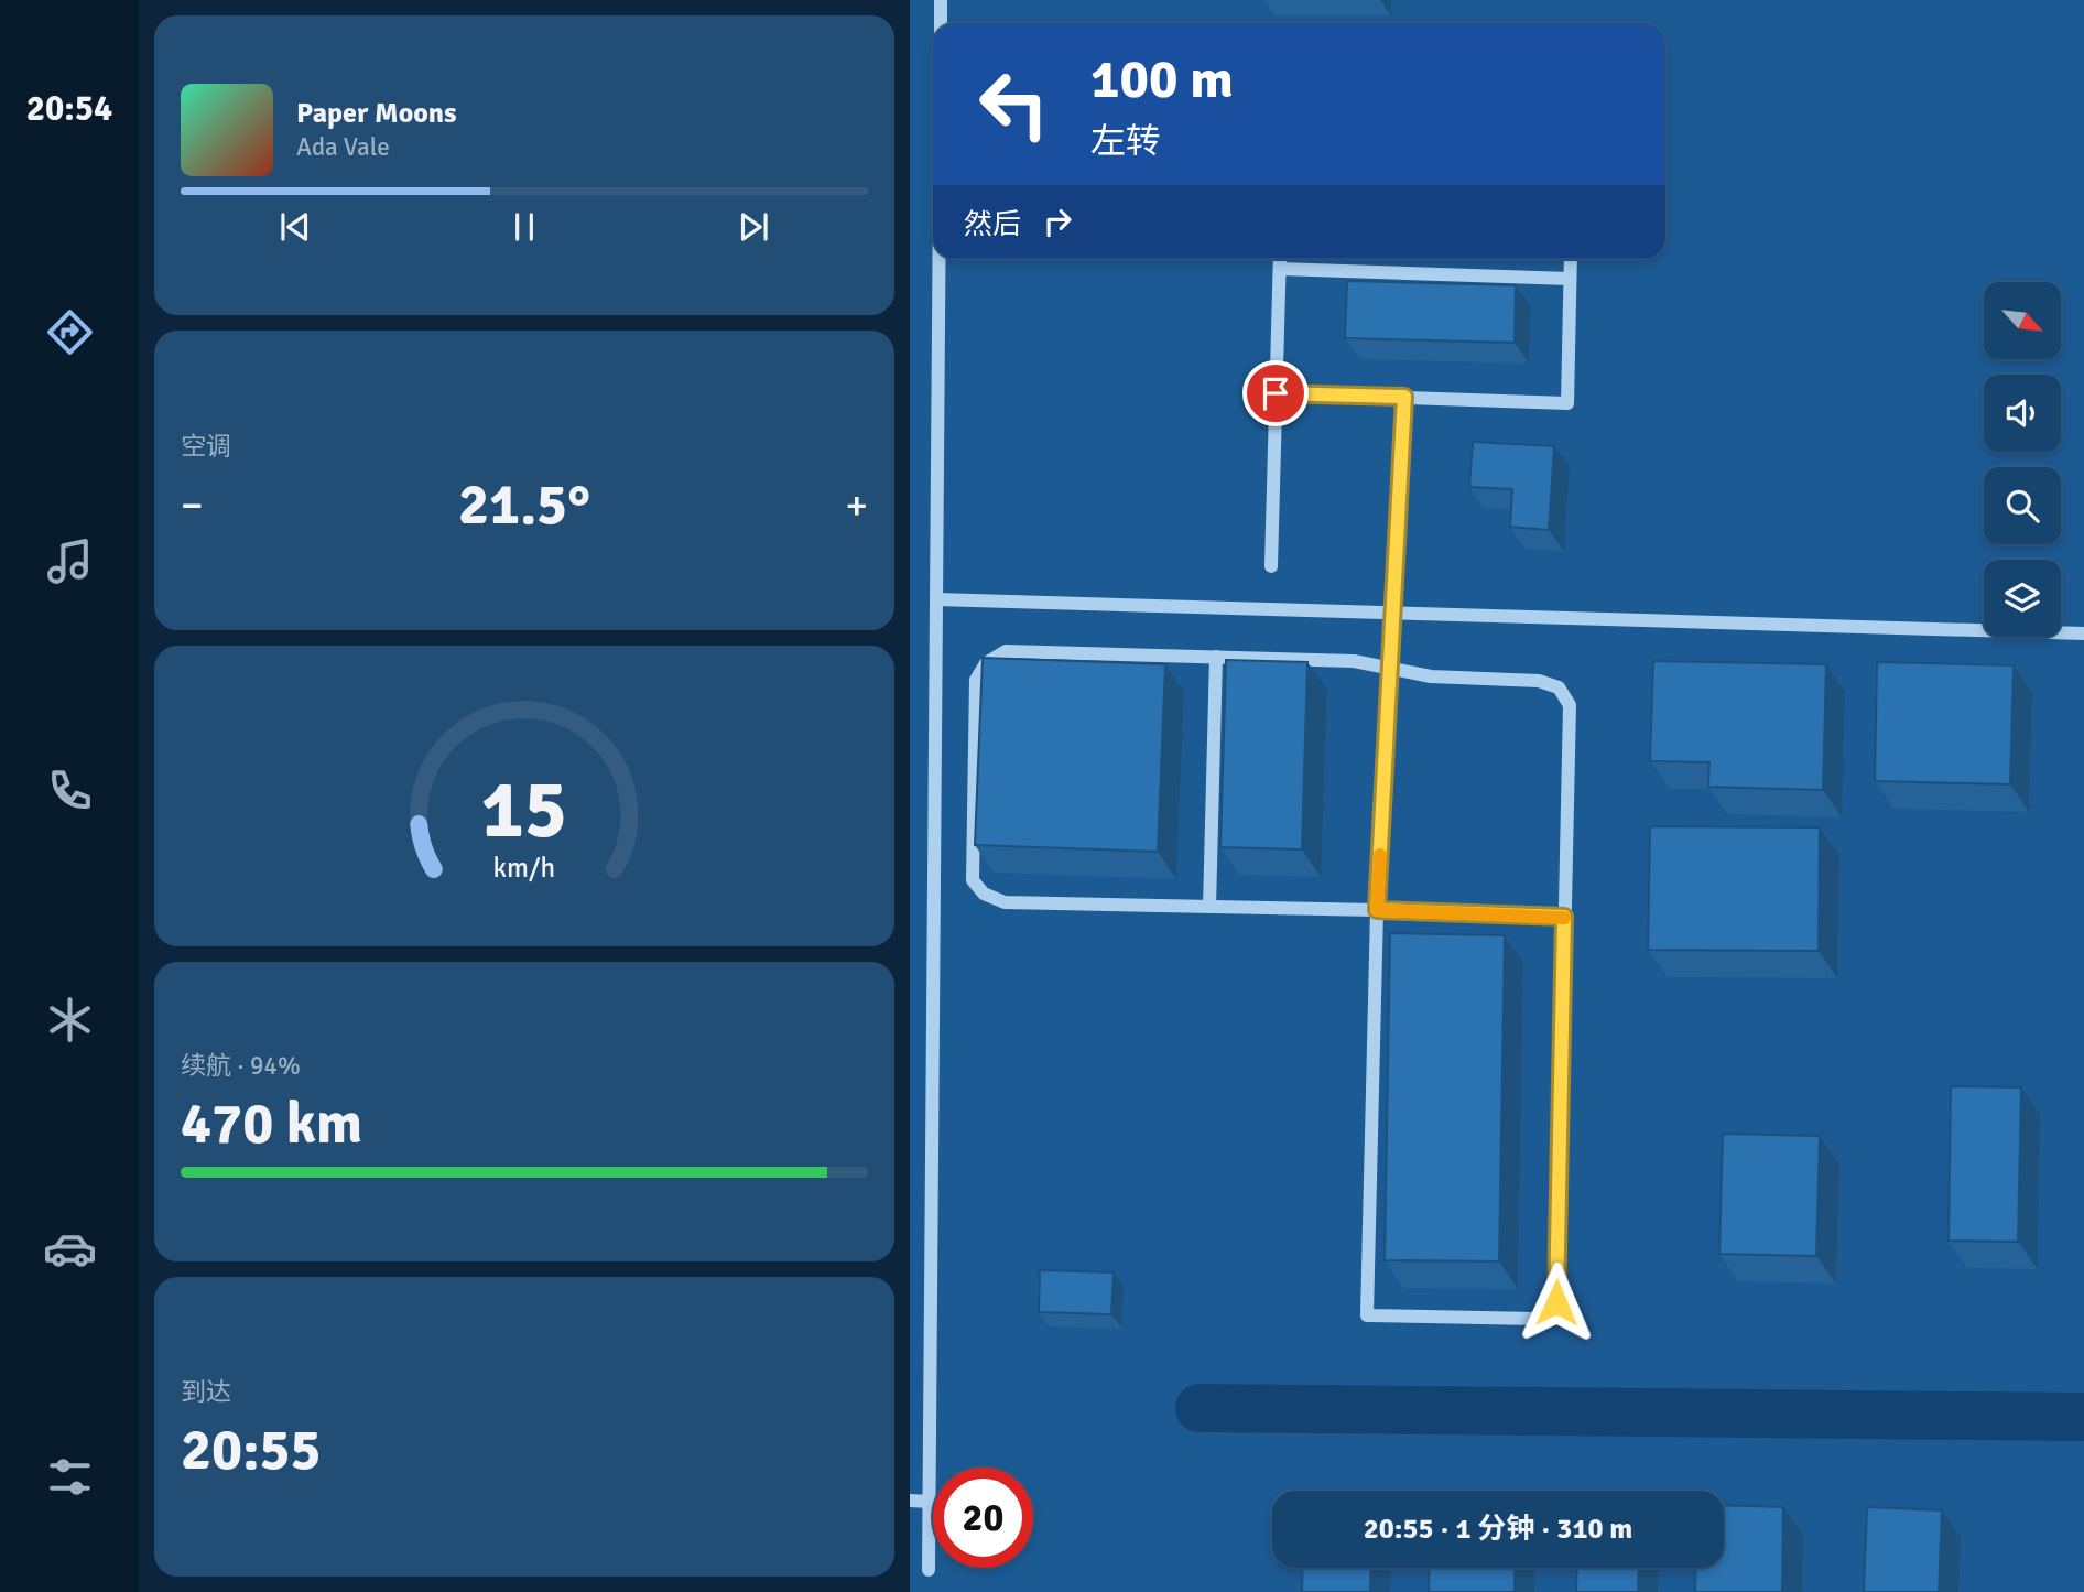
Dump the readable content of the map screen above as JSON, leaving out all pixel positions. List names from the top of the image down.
{
  "north": "bottom right",
  "page": {
    "tabs": "20:54",
    "turn": ["100 m", "左转"],
    "song": ["Paper Moons", "Ada Vale"],
    "then": "然后",
    "tile": [
      "空调",
      ["续航 · 94%", "470 km"],
      ["到达", "20:55"]
    ],
    "heat": ["−", "21.5°", "+"],
    "limit": "20",
    "trip": "20:55 · 1 分钟 · 310 m",
    "gauge": ["15", "km/h"]
  }
}
